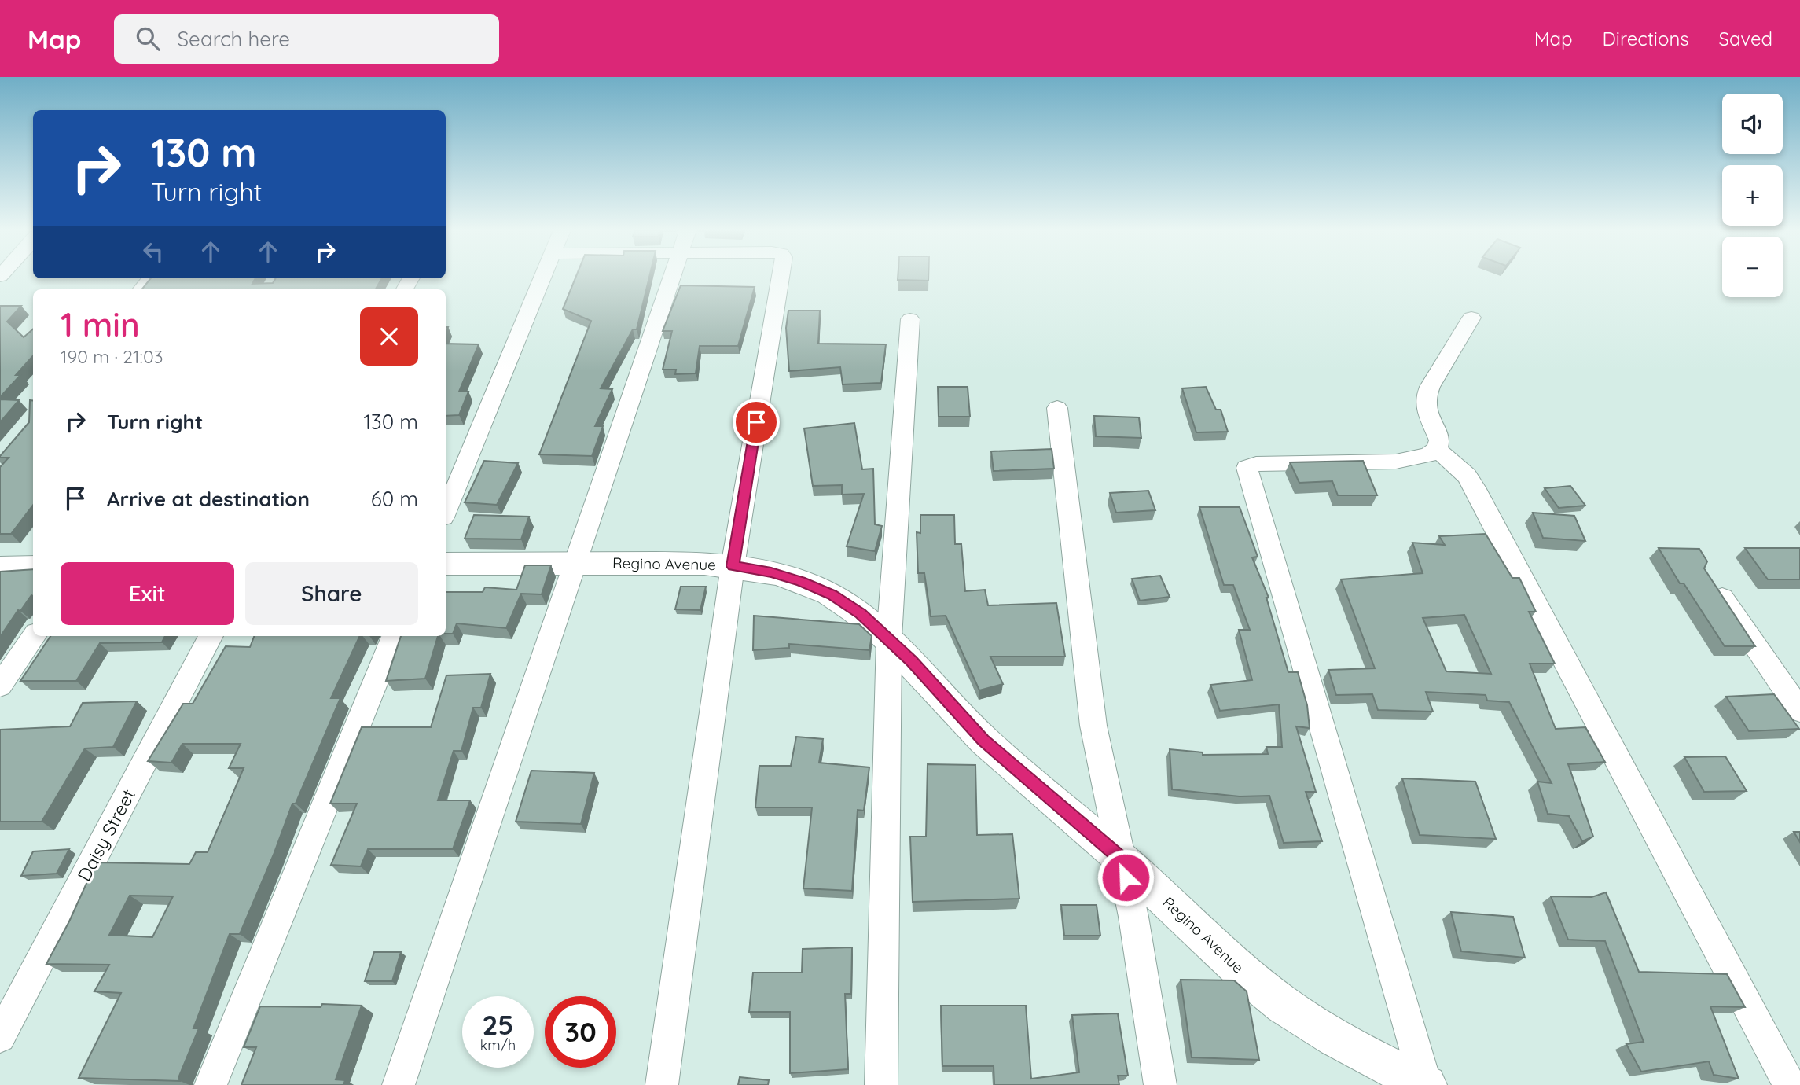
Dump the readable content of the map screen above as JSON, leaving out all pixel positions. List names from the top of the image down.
{
  "streets": {
    "street": ["Regino Avenue", "Daisy Street"]
  },
  "page": {
    "header": "Map",
    "search": "Search here",
    "nav": ["Map", "Directions", "Saved"],
    "map_buttons": ["+", "−"],
    "turn": ["130 m", "Turn right"],
    "heading": ["1 min", "190 m · 21:03"],
    "list": [
      {
        "name": "Turn right",
        "value": "130 m"
      },
      {
        "name": "Arrive at destination",
        "value": "60 m"
      }
    ],
    "buttons": ["Exit", "Share"],
    "speed": "25 km/h",
    "limit": "30"
  }
}
